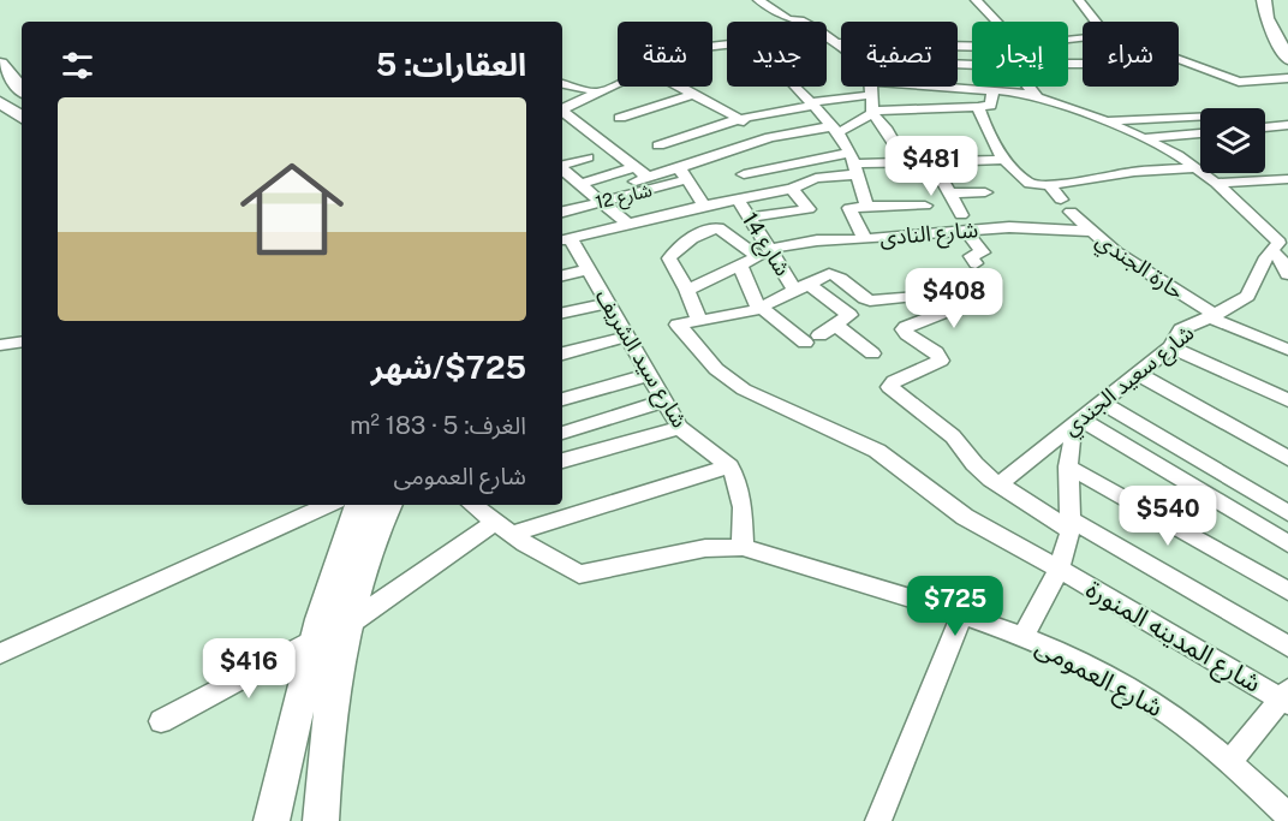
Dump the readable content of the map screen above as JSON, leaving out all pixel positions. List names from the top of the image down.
{
  "streets": {
    "street": [
      "شارع 12",
      "شارع النادى",
      "شارع 14",
      "حارة الجندي",
      "شارع سيد الشريف",
      "شارع سعيد الجندي",
      "شارع المدينه المنورة",
      "شارع العمومى"
    ]
  },
  "crossings": [
    ["شارع النادى", "شارع 14"],
    ["شارع النادى", "حارة الجندي"],
    ["حارة الجندي", "شارع سعيد الجندي"]
  ],
  "page": {
    "chip": [
      "شراء",
      "إيجار",
      "تصفية",
      "جديد",
      "شقة"
    ],
    "heading": "العقارات: 5",
    "list": [
      {
        "name": "$725/شهر",
        "note": "الغرف: 5 · 183 m² · شارع العمومى"
      }
    ],
    "price": [
      "$481",
      "$408",
      "$540",
      "$725",
      "$416"
    ]
  }
}
